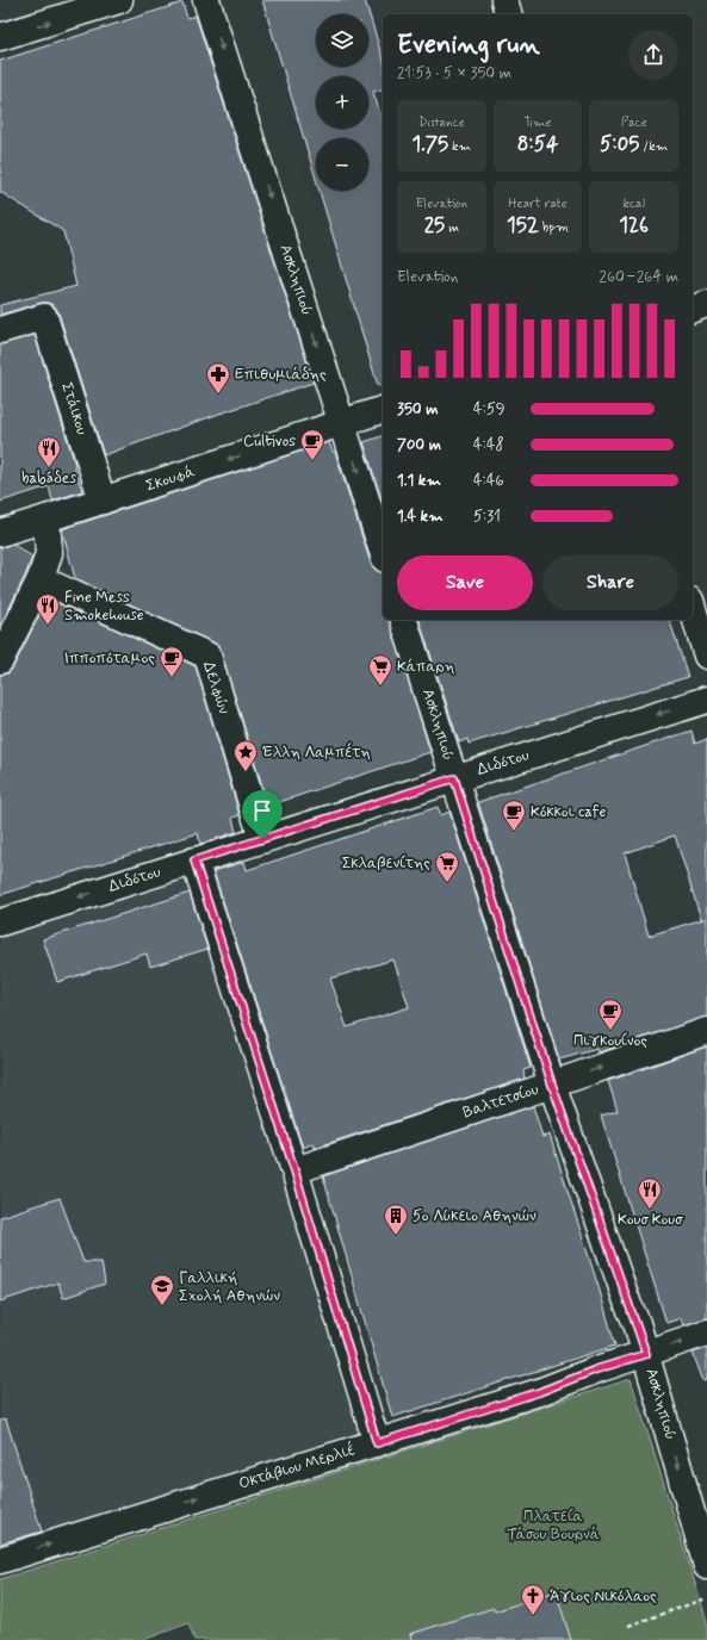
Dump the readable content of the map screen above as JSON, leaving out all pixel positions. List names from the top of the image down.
{
  "streets": {
    "street": [
      "Ασκληπιού",
      "Στάικου",
      "Σκουφά",
      "Δελφών",
      "Διδότου",
      "Βαλτετσίου",
      "Οκτάβιου Μερλιέ"
    ]
  },
  "crossings": [
    ["Ασκληπιού", "Σκουφά"],
    ["Ασκληπιού", "Διδότου"],
    ["Ασκληπιού", "Βαλτετσίου"],
    ["Ασκληπιού", "Οκτάβιου Μερλιέ"],
    ["Στάικου", "Σκουφά"],
    ["Δελφών", "Διδότου"]
  ],
  "one_way": [
    "Ασκληπιού",
    "Σκουφά",
    "Διδότου",
    "Βαλτετσίου",
    "Οκτάβιου Μερλιέ"
  ],
  "parks": ["Πλατεία Τάσου Βουρνά"],
  "places": {
    "pharmacy": ["Επιθυμιάδης"],
    "cafe": [
      "Cultivos",
      "Ιπποπόταμος",
      "Κόκκοι cafe",
      "Πιγκουίνος"
    ],
    "restaurant": ["babáδes", "Fine Mess Smokehouse", "Κουσ Κουσ"],
    "supermarket": ["Κάπαρη", "Σκλαβενίτης"],
    "place": ["Έλλη Λαμπέτη"],
    "building": ["5ο Λύκειο Αθηνών"],
    "school or university": ["Γαλλική Σχολή Αθηνών"],
    "church": ["Άγιος Νικόλαος"]
  },
  "page": {
    "map_buttons": ["+", "−"],
    "heading": ["Evening run", "21:53 · 5 × 350 m"],
    "stats": [
      ["Distance", "1.75 km"],
      ["Time", "8:54"],
      ["Pace", "5:05 /km"],
      ["Elevation", "25 m"],
      ["Heart rate", "152 bpm"],
      ["kcal", "126"]
    ],
    "chart": ["Elevation", "260–264 m"],
    "list": [
      {
        "name": "350 m",
        "note": "4:59"
      },
      {
        "name": "700 m",
        "note": "4:48"
      },
      {
        "name": "1.1 km",
        "note": "4:46"
      },
      {
        "name": "1.4 km",
        "note": "5:31"
      }
    ],
    "buttons": ["Save", "Share"]
  }
}
